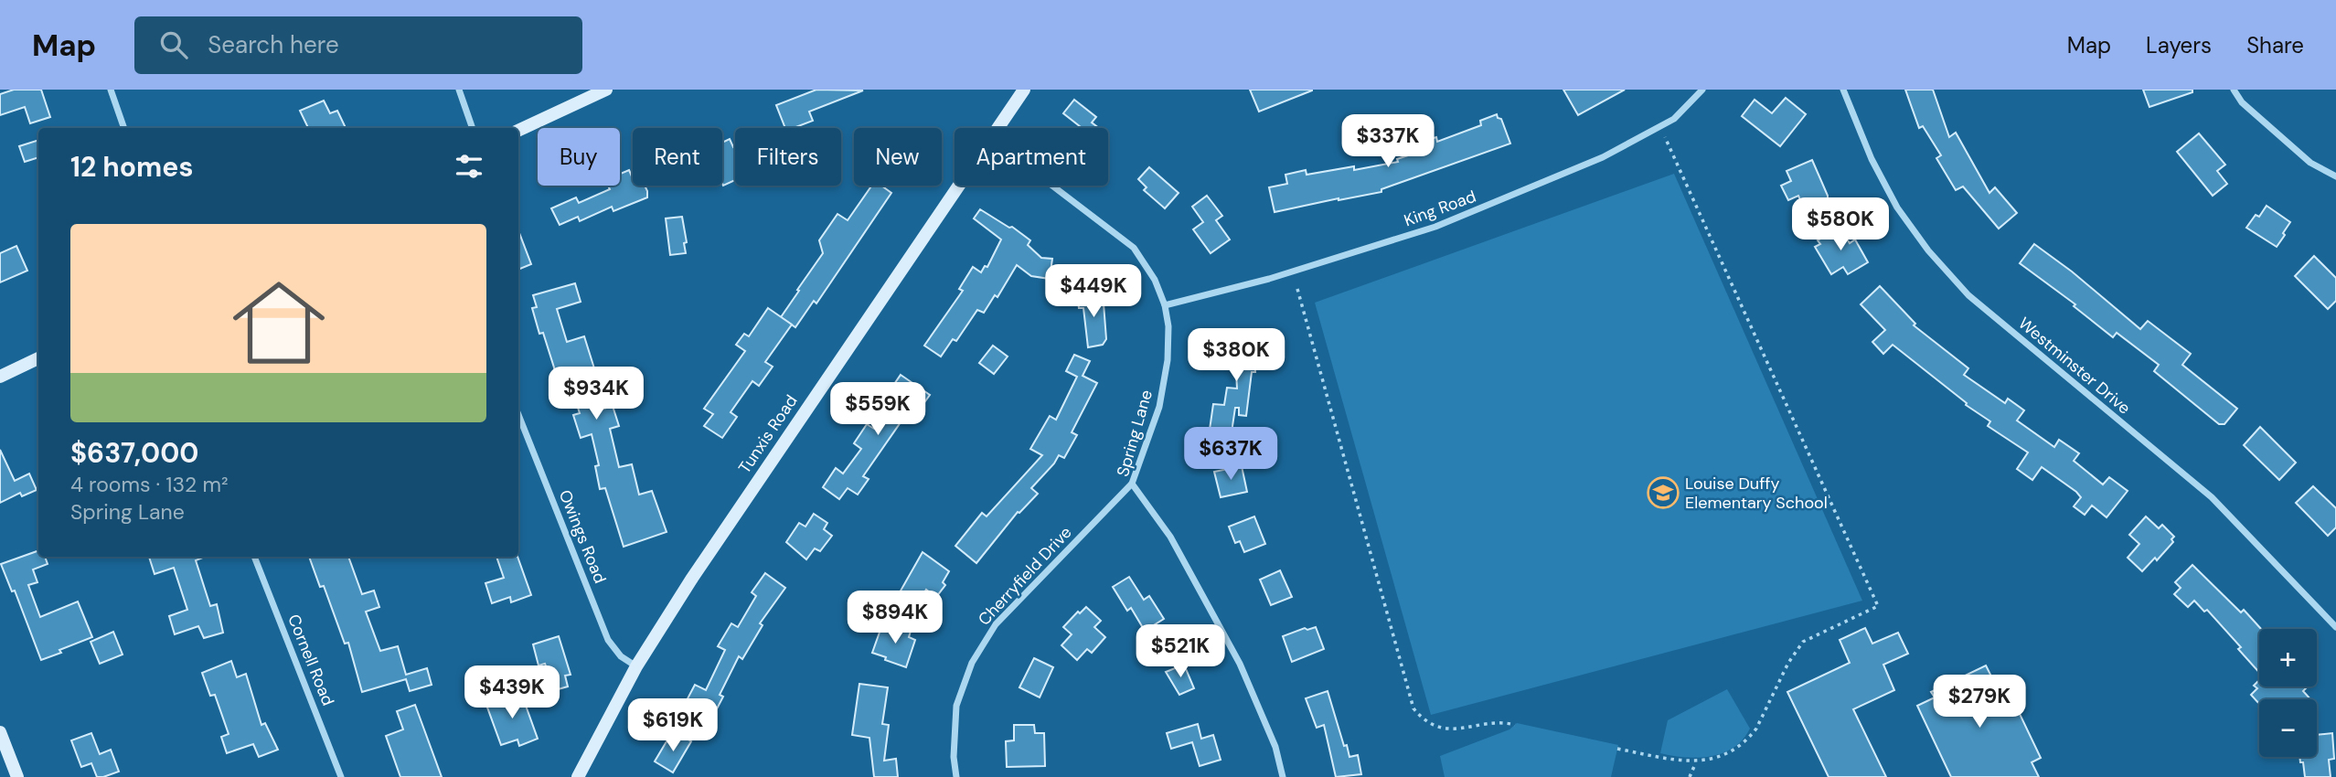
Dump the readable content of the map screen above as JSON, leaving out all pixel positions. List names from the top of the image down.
{
  "streets": {
    "street": [
      "King Road",
      "Westminster Drive",
      "Spring Lane",
      "Tunxis Road",
      "Owings Road",
      "Cherryfield Drive",
      "Cornell Road"
    ]
  },
  "crossings": [
    ["King Road", "Spring Lane"],
    ["Spring Lane", "Cherryfield Drive"],
    ["Tunxis Road", "Owings Road"]
  ],
  "places": {
    "school or university": ["Louise Duffy Elementary School"]
  },
  "page": {
    "header": "Map",
    "search": "Search here",
    "nav": ["Map", "Layers", "Share"],
    "price": [
      "$337K",
      "$580K",
      "$449K",
      "$380K",
      "$934K",
      "$559K",
      "$637K",
      "$894K",
      "$521K",
      "$439K",
      "$279K",
      "$619K"
    ],
    "chip": [
      "Buy",
      "Rent",
      "Filters",
      "New",
      "Apartment"
    ],
    "heading": "12 homes",
    "list": [
      {
        "name": "$637,000",
        "note": "4 rooms · 132 m² · Spring Lane"
      }
    ],
    "map_buttons": ["+", "−"]
  }
}
